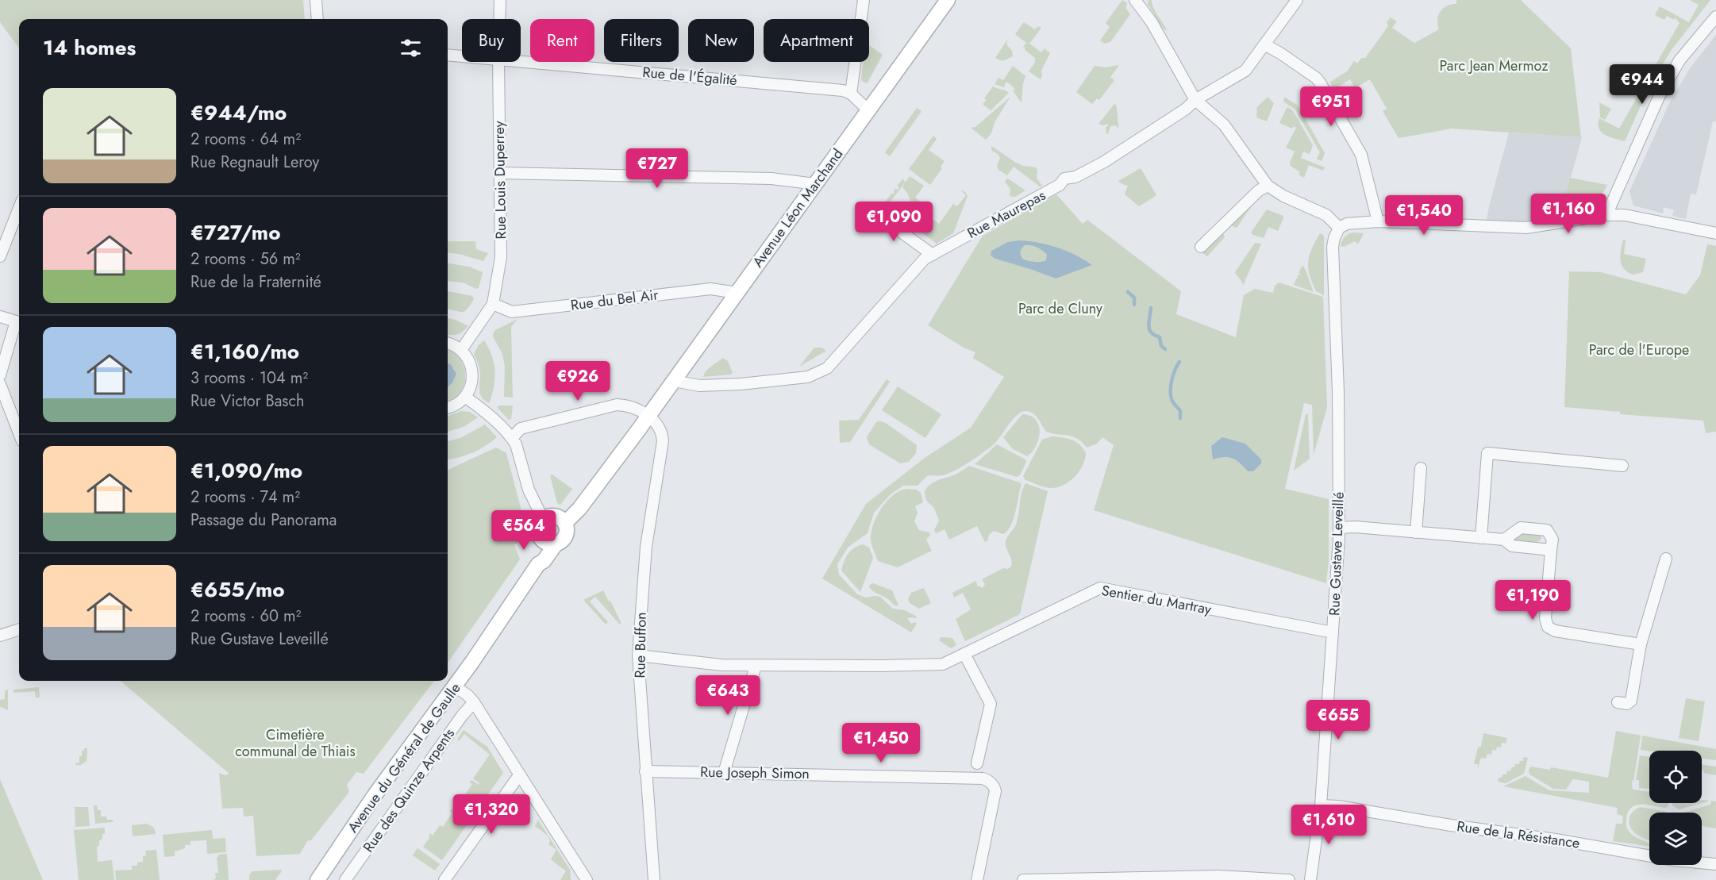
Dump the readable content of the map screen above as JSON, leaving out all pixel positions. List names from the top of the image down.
{
  "streets": {
    "main road": ["Avenue Léon Marchand", "Avenue du Général de Gaulle"],
    "street": [
      "Rue de l'Égalité",
      "Rue Louis Duperrey",
      "Rue Maurepas",
      "Rue du Bel Air",
      "Rue Gustave Leveillé",
      "Sentier du Martray",
      "Rue Buffon",
      "Rue Joseph Simon",
      "Rue des Quinze Arpents",
      "Rue de la Résistance"
    ]
  },
  "crossings": [
    ["Rue Louis Duperrey", "Rue du Bel Air"],
    ["Avenue Léon Marchand", "Rue Maurepas"],
    ["Avenue Léon Marchand", "Rue du Bel Air"],
    ["Avenue Léon Marchand", "Rue Buffon"],
    ["Avenue Léon Marchand", "Avenue du Général de Gaulle"],
    ["Rue Gustave Leveillé", "Sentier du Martray"],
    ["Rue Gustave Leveillé", "Rue de la Résistance"],
    ["Sentier du Martray", "Rue Buffon"],
    ["Rue Buffon", "Rue Joseph Simon"]
  ],
  "parks": [
    "Parc Jean Mermoz",
    "Parc de Cluny",
    "Parc de l'Europe",
    "Cimetière communal de Thiais"
  ],
  "page": {
    "chip": [
      "Buy",
      "Rent",
      "Filters",
      "New",
      "Apartment"
    ],
    "heading": "14 homes",
    "price": [
      "€944",
      "€951",
      "€727",
      "€1,160",
      "€1,540",
      "€1,090",
      "€926",
      "€564",
      "€1,190",
      "€643",
      "€655",
      "€1,450",
      "€1,320",
      "€1,610"
    ],
    "list": [
      {
        "name": "€944/mo",
        "note": "2 rooms · 64 m² · Rue Regnault Leroy"
      },
      {
        "name": "€727/mo",
        "note": "2 rooms · 56 m² · Rue de la Fraternité"
      },
      {
        "name": "€1,160/mo",
        "note": "3 rooms · 104 m² · Rue Victor Basch"
      },
      {
        "name": "€1,090/mo",
        "note": "2 rooms · 74 m² · Passage du Panorama"
      },
      {
        "name": "€655/mo",
        "note": "2 rooms · 60 m² · Rue Gustave Leveillé"
      }
    ]
  }
}
